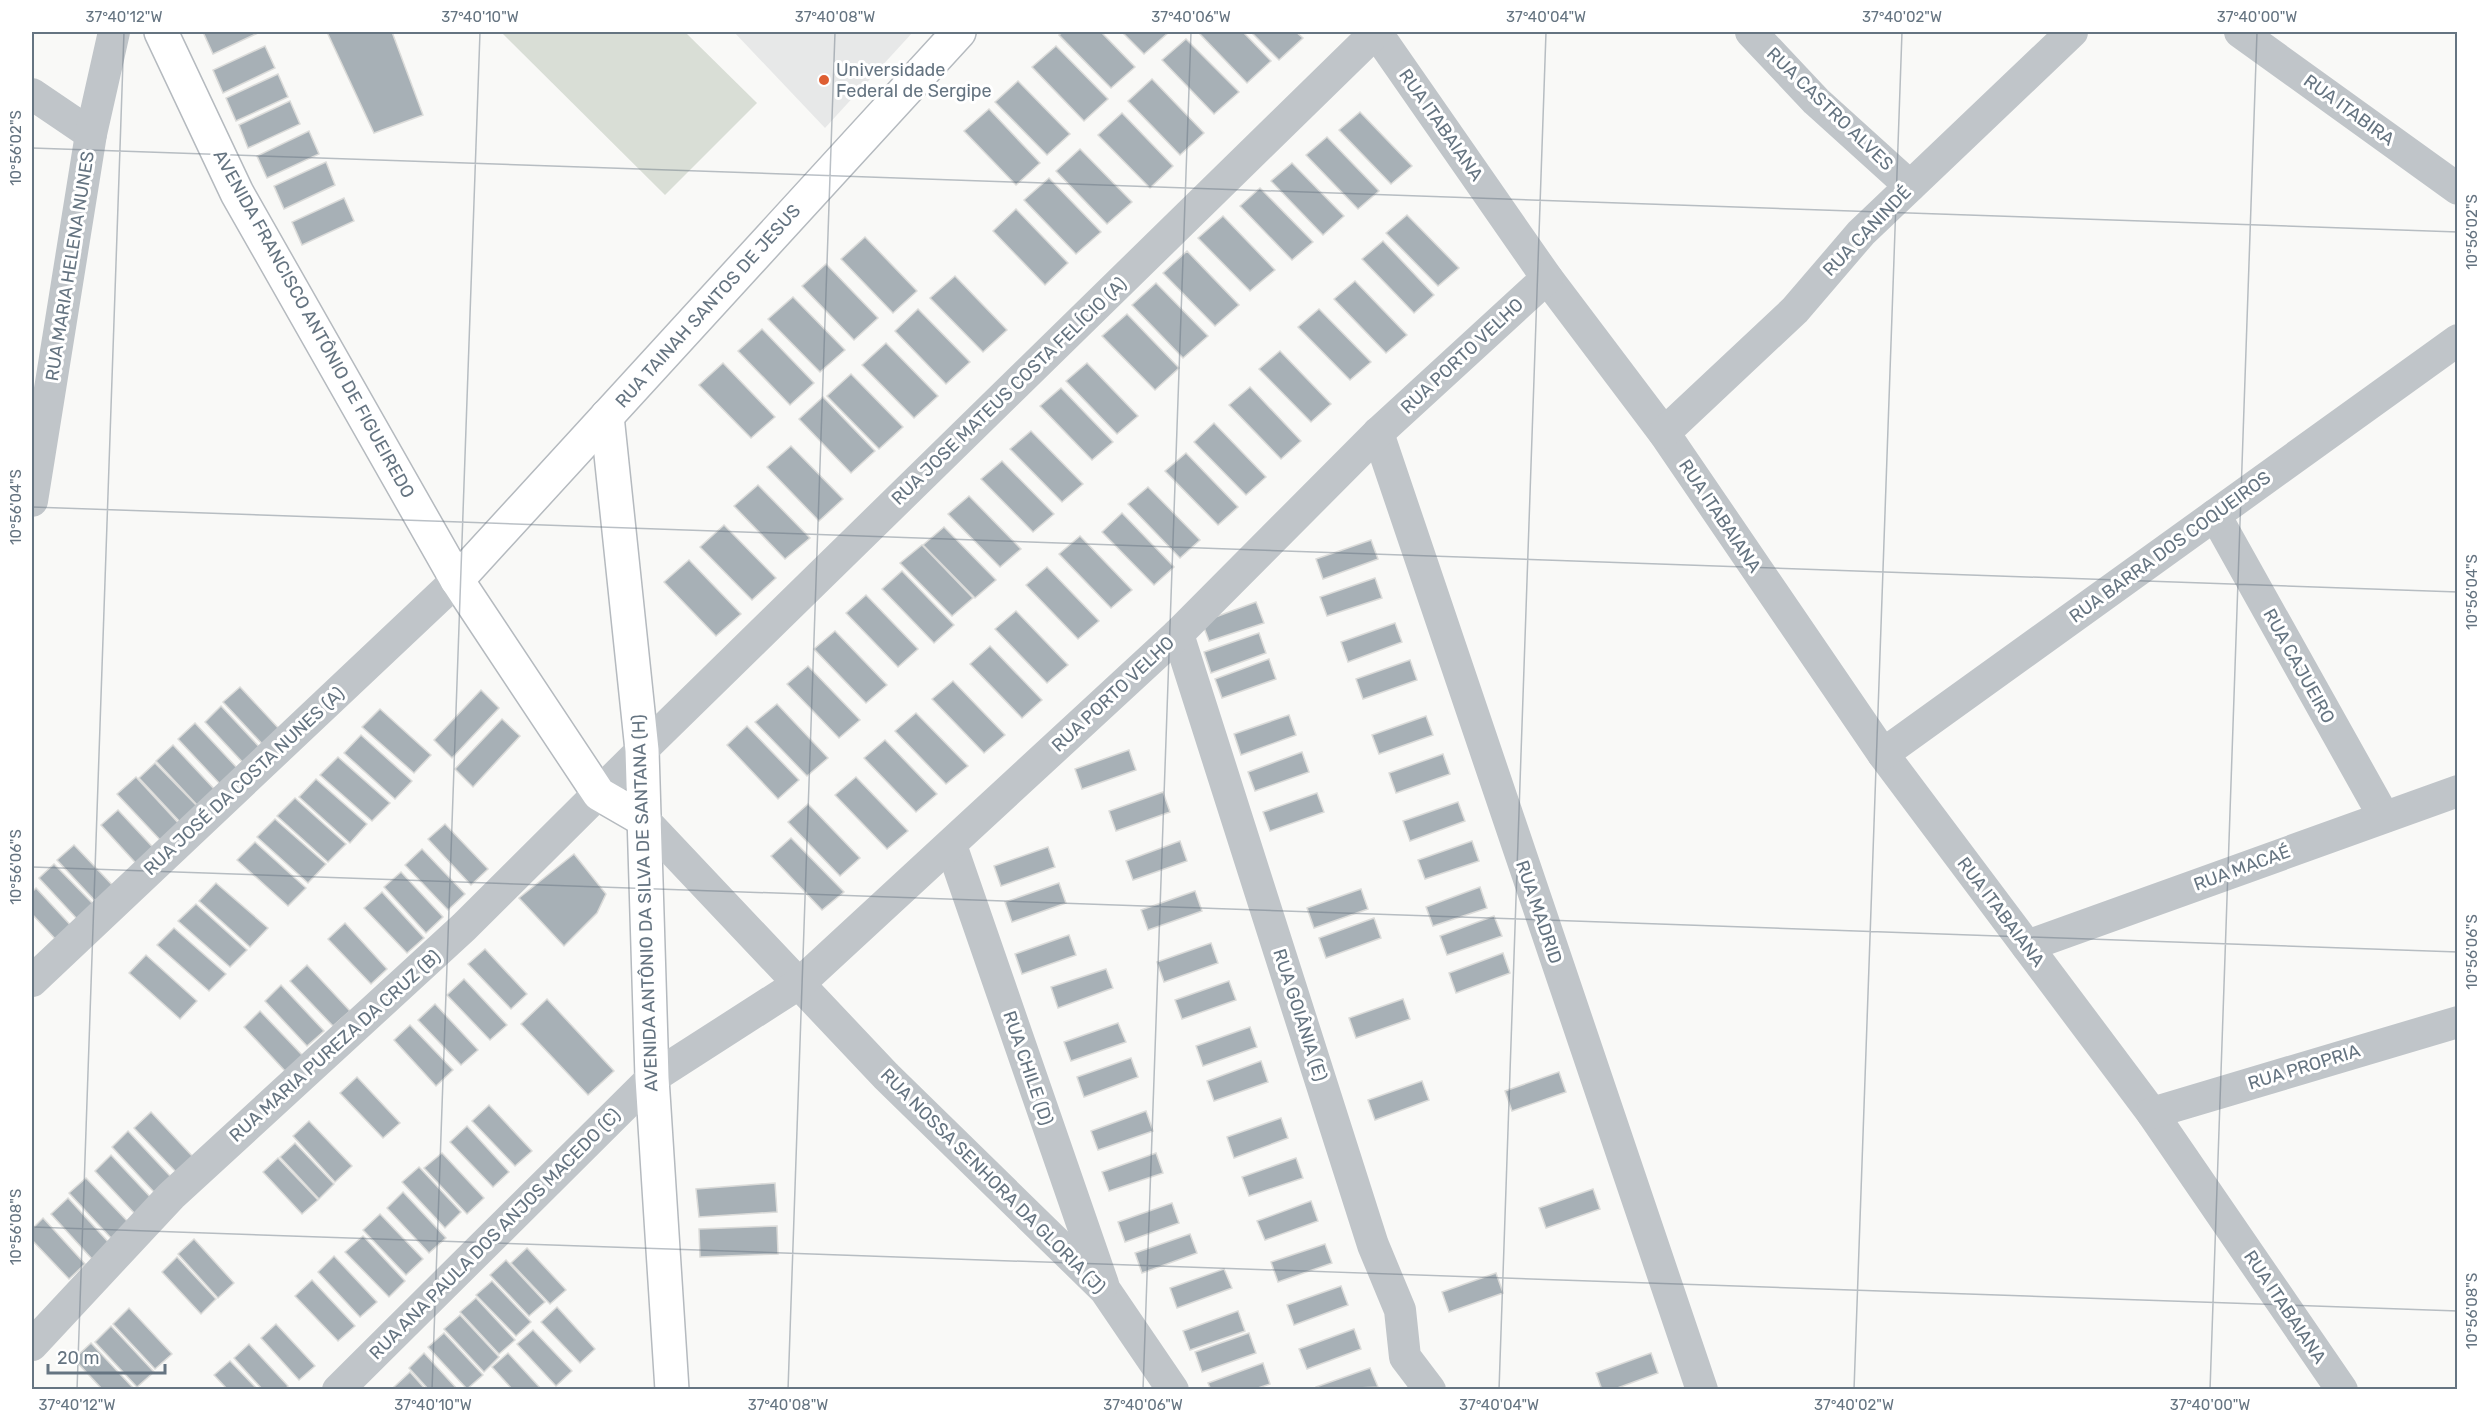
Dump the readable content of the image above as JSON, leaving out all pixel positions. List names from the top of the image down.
{
  "streets": {
    "street": [
      "RUA CASTRO ALVES",
      "RUA ITABIRA",
      "RUA ITABAIANA",
      "RUA CANINDÉ",
      "RUA MARIA HELENA NUNES",
      "RUA TAINAH SANTOS DE JESUS",
      "AVENIDA FRANCISCO ANTÔNIO DE FIGUEIREDO",
      "RUA PORTO VELHO",
      "RUA JOSE MATEUS COSTA FELÍCIO (A)",
      "RUA BARRA DOS COQUEIROS",
      "RUA CAJUEIRO",
      "RUA JOSÉ DA COSTA NUNES (A)",
      "RUA MACAÉ",
      "AVENIDA ANTÔNIO DA SILVA DE SANTANA (H)",
      "RUA MADRID",
      "RUA GOIÂNIA (E)",
      "RUA MARIA PUREZA DA CRUZ (B)",
      "RUA PROPRIA",
      "RUA CHILE (D)",
      "RUA NOSSA SENHORA DA GLORIA (J)",
      "RUA ANA PAULA DOS ANJOS MACEDO (C)"
    ]
  },
  "crossings": [
    ["RUA CASTRO ALVES", "RUA CANINDÉ"],
    ["RUA ITABAIANA", "RUA CANINDÉ"],
    ["RUA ITABAIANA", "RUA PORTO VELHO"],
    ["RUA ITABAIANA", "RUA JOSE MATEUS COSTA FELÍCIO (A)"],
    ["RUA ITABAIANA", "RUA BARRA DOS COQUEIROS"],
    ["RUA ITABAIANA", "RUA MACAÉ"],
    ["RUA ITABAIANA", "RUA PROPRIA"],
    ["RUA TAINAH SANTOS DE JESUS", "AVENIDA FRANCISCO ANTÔNIO DE FIGUEIREDO"],
    ["RUA TAINAH SANTOS DE JESUS", "RUA JOSÉ DA COSTA NUNES (A)"],
    ["RUA TAINAH SANTOS DE JESUS", "AVENIDA ANTÔNIO DA SILVA DE SANTANA (H)"],
    ["AVENIDA FRANCISCO ANTÔNIO DE FIGUEIREDO", "RUA JOSÉ DA COSTA NUNES (A)"],
    ["AVENIDA FRANCISCO ANTÔNIO DE FIGUEIREDO", "RUA MARIA PUREZA DA CRUZ (B)"],
    ["RUA PORTO VELHO", "AVENIDA ANTÔNIO DA SILVA DE SANTANA (H)"],
    ["RUA PORTO VELHO", "RUA MADRID"],
    ["RUA PORTO VELHO", "RUA GOIÂNIA (E)"],
    ["RUA PORTO VELHO", "RUA CHILE (D)"],
    ["RUA PORTO VELHO", "RUA NOSSA SENHORA DA GLORIA (J)"],
    ["RUA PORTO VELHO", "RUA ANA PAULA DOS ANJOS MACEDO (C)"],
    ["RUA JOSE MATEUS COSTA FELÍCIO (A)", "AVENIDA ANTÔNIO DA SILVA DE SANTANA (H)"],
    ["RUA JOSE MATEUS COSTA FELÍCIO (A)", "RUA MARIA PUREZA DA CRUZ (B)"],
    ["RUA BARRA DOS COQUEIROS", "RUA CAJUEIRO"],
    ["RUA CAJUEIRO", "RUA MACAÉ"],
    ["AVENIDA ANTÔNIO DA SILVA DE SANTANA (H)", "RUA MARIA PUREZA DA CRUZ (B)"],
    ["AVENIDA ANTÔNIO DA SILVA DE SANTANA (H)", "RUA NOSSA SENHORA DA GLORIA (J)"],
    ["AVENIDA ANTÔNIO DA SILVA DE SANTANA (H)", "RUA ANA PAULA DOS ANJOS MACEDO (C)"],
    ["RUA CHILE (D)", "RUA NOSSA SENHORA DA GLORIA (J)"]
  ],
  "places": ["Universidade Federal de Sergipe"],
  "scale_bar": "20 m",
  "coordinates": [
    "37°40'12\"W",
    "37°40'10\"W",
    "37°40'08\"W",
    "37°40'06\"W",
    "37°40'04\"W",
    "37°40'02\"W",
    "37°40'00\"W",
    "10°56'02\"S",
    "10°56'04\"S",
    "10°56'06\"S",
    "10°56'08\"S"
  ]
}
